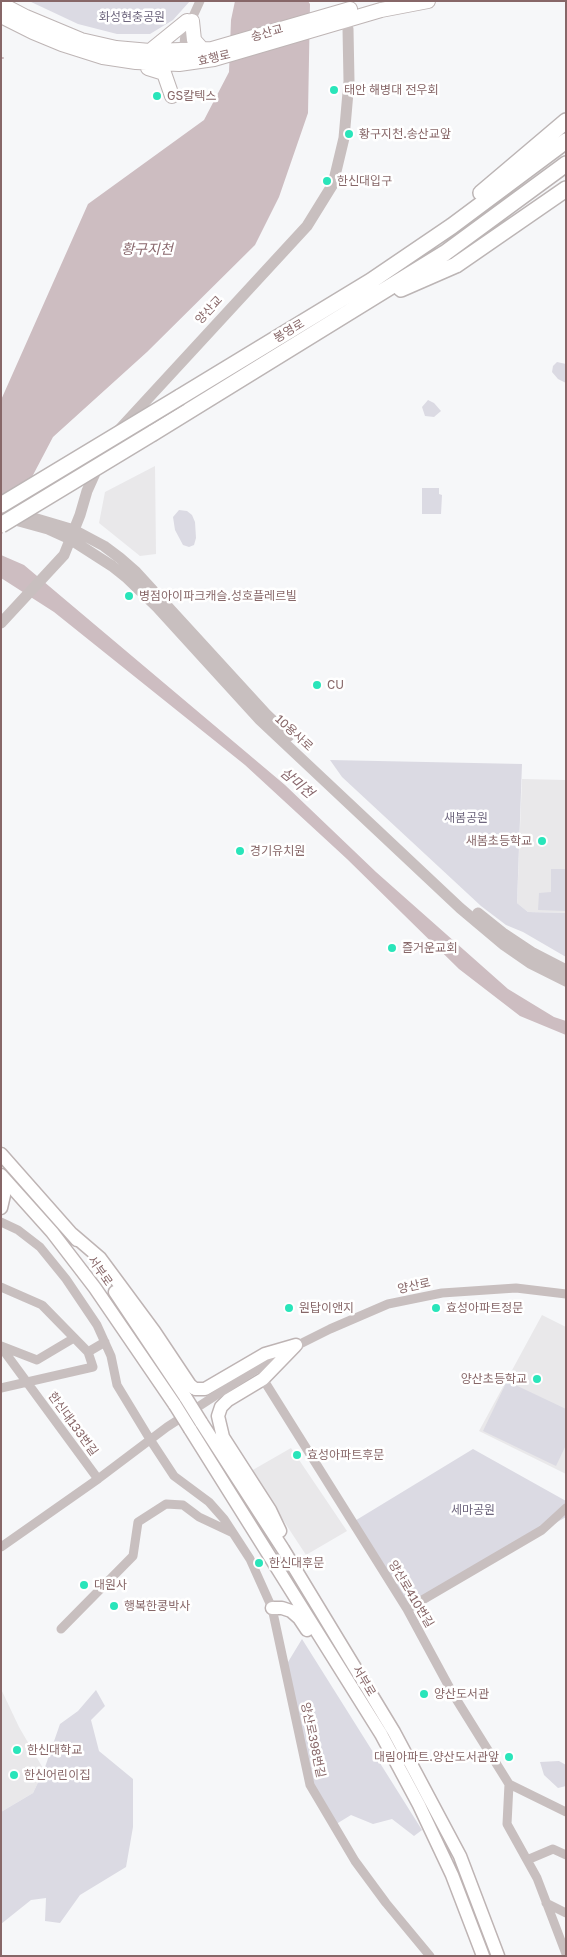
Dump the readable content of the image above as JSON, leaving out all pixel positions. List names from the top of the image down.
{
  "streets": {
    "highway": ["봉영로"],
    "main road": ["송산교", "효행로", "서부로"],
    "street": [
      "양산교",
      "10용사로",
      "양산로",
      "한신대133번길",
      "양산로410번길",
      "양산로398번길"
    ]
  },
  "crossings": [
    ["송산교", "효행로"],
    ["송산교", "양산교"],
    ["양산교", "10용사로"],
    ["양산로", "양산로398번길"]
  ],
  "water": ["황구지천", "삼미천"],
  "parks": ["화성현충공원", "새봄공원", "세마공원"],
  "places": [
    "태안 해병대 전우회",
    "GS칼텍스",
    "황구지천.송산교앞",
    "한신대입구",
    "병점아이파크캐슬.성호플레르빌",
    "CU",
    "새봄초등학교",
    "경기유치원",
    "즐거운교회",
    "원탑이앤지",
    "효성아파트정문",
    "양산초등학교",
    "효성아파트후문",
    "한신대후문",
    "대원사",
    "행복한콩박사",
    "양산도서관",
    "한신대학교",
    "대림아파트.양산도서관앞",
    "한신어린이집"
  ]
}
